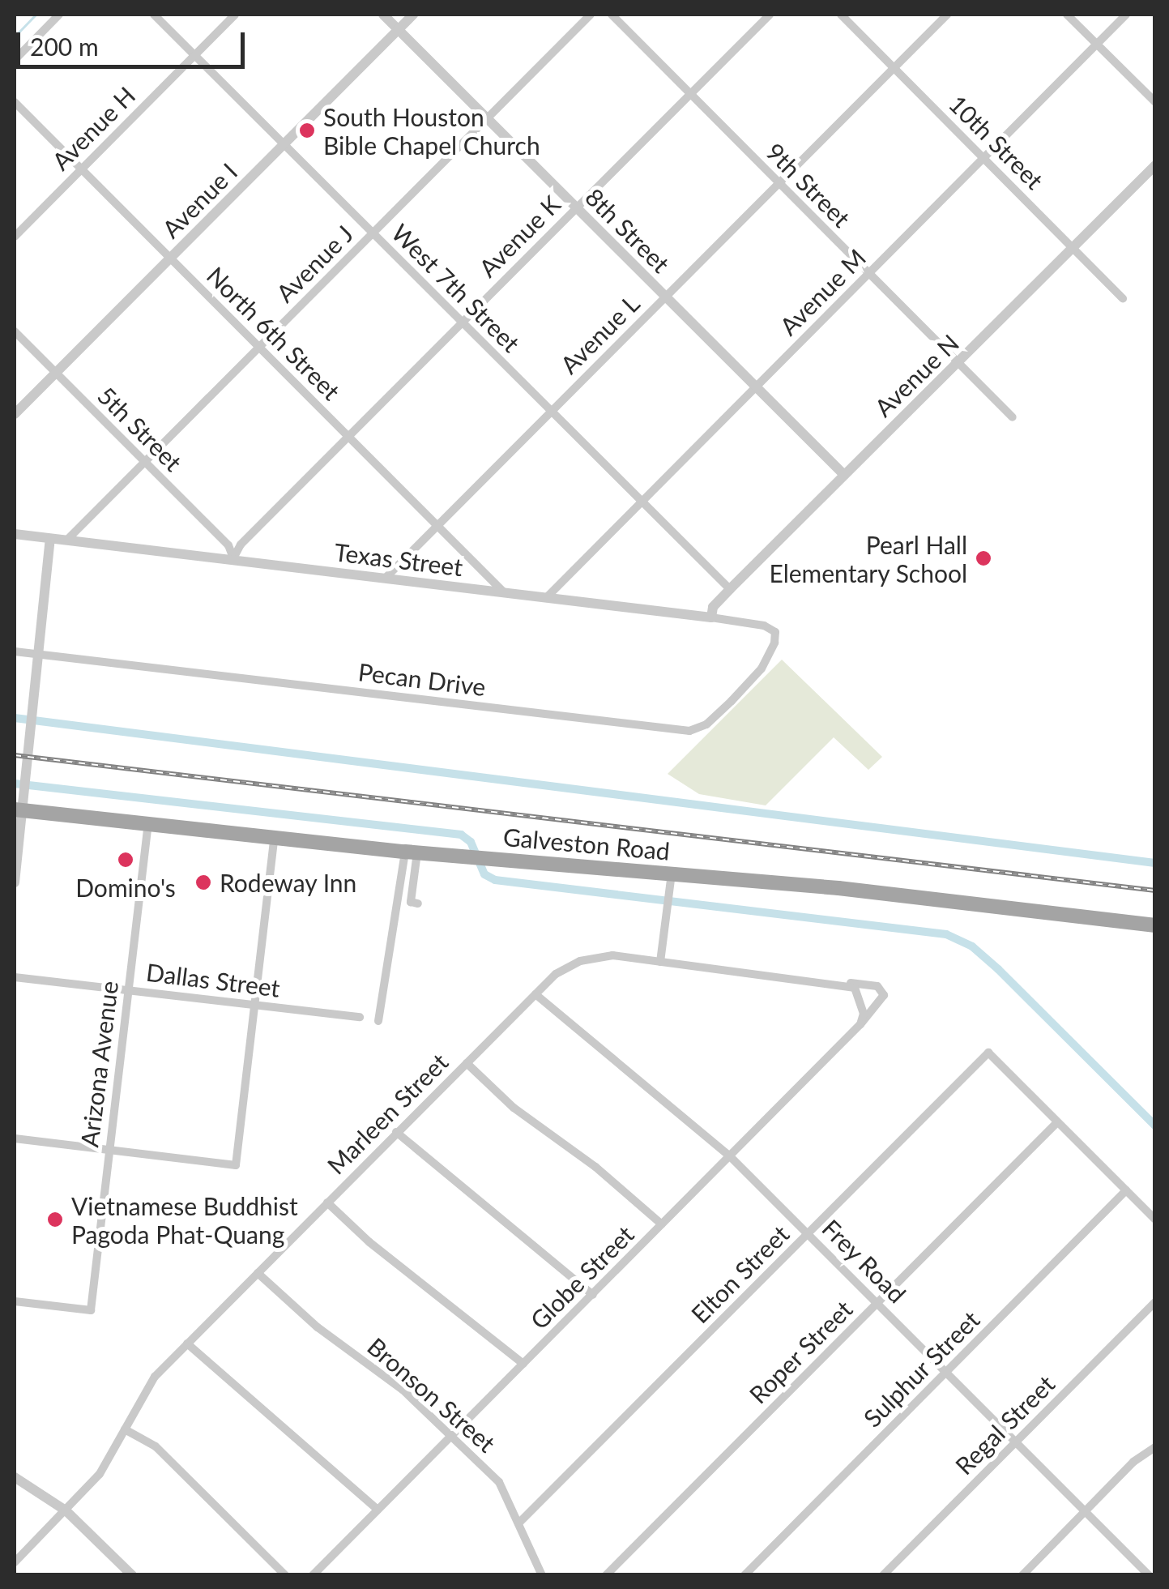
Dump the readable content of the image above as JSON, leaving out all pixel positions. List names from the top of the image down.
{
  "streets": {
    "main road": ["Galveston Road"],
    "street": [
      "Avenue H",
      "10th Street",
      "9th Street",
      "Avenue I",
      "8th Street",
      "Avenue K",
      "Avenue J",
      "West 7th Street",
      "Avenue M",
      "North 6th Street",
      "Avenue L",
      "Avenue N",
      "5th Street",
      "Texas Street",
      "Pecan Drive",
      "Dallas Street",
      "Arizona Avenue",
      "Marleen Street",
      "Frey Road",
      "Elton Street",
      "Globe Street",
      "Roper Street",
      "Sulphur Street",
      "Bronson Street",
      "Regal Street"
    ]
  },
  "crossings": [
    ["Avenue H", "West 7th Street"],
    ["Avenue H", "North 6th Street"],
    ["10th Street", "Avenue M"],
    ["10th Street", "Avenue L"],
    ["10th Street", "Avenue N"],
    ["9th Street", "Avenue K"],
    ["9th Street", "Avenue M"],
    ["9th Street", "Avenue L"],
    ["9th Street", "Avenue N"],
    ["Avenue I", "8th Street"],
    ["Avenue I", "West 7th Street"],
    ["Avenue I", "North 6th Street"],
    ["Avenue I", "5th Street"],
    ["8th Street", "Avenue K"],
    ["8th Street", "Avenue J"],
    ["8th Street", "Avenue M"],
    ["8th Street", "Avenue L"],
    ["8th Street", "Avenue N"],
    ["Avenue K", "West 7th Street"],
    ["Avenue K", "North 6th Street"],
    ["Avenue K", "5th Street"],
    ["Avenue K", "Texas Street"],
    ["Avenue J", "West 7th Street"],
    ["Avenue J", "North 6th Street"],
    ["Avenue J", "5th Street"],
    ["Avenue J", "Texas Street"],
    ["West 7th Street", "Avenue M"],
    ["West 7th Street", "Avenue L"],
    ["West 7th Street", "Avenue N"],
    ["Avenue M", "Texas Street"],
    ["North 6th Street", "Avenue L"],
    ["North 6th Street", "Texas Street"],
    ["Avenue L", "Texas Street"],
    ["Avenue N", "Texas Street"],
    ["5th Street", "Texas Street"],
    ["Texas Street", "Pecan Drive"],
    ["Galveston Road", "Arizona Avenue"],
    ["Dallas Street", "Arizona Avenue"],
    ["Marleen Street", "Frey Road"],
    ["Marleen Street", "Globe Street"],
    ["Marleen Street", "Bronson Street"],
    ["Frey Road", "Elton Street"],
    ["Frey Road", "Globe Street"],
    ["Frey Road", "Roper Street"],
    ["Frey Road", "Sulphur Street"],
    ["Frey Road", "Regal Street"],
    ["Elton Street", "Roper Street"],
    ["Elton Street", "Bronson Street"],
    ["Globe Street", "Bronson Street"]
  ],
  "places": [
    "South Houston Bible Chapel Church",
    "Pearl Hall Elementary School",
    "Domino's",
    "Rodeway Inn",
    "Vietnamese Buddhist Pagoda Phat-Quang"
  ],
  "scale_bar": "200 m"
}
